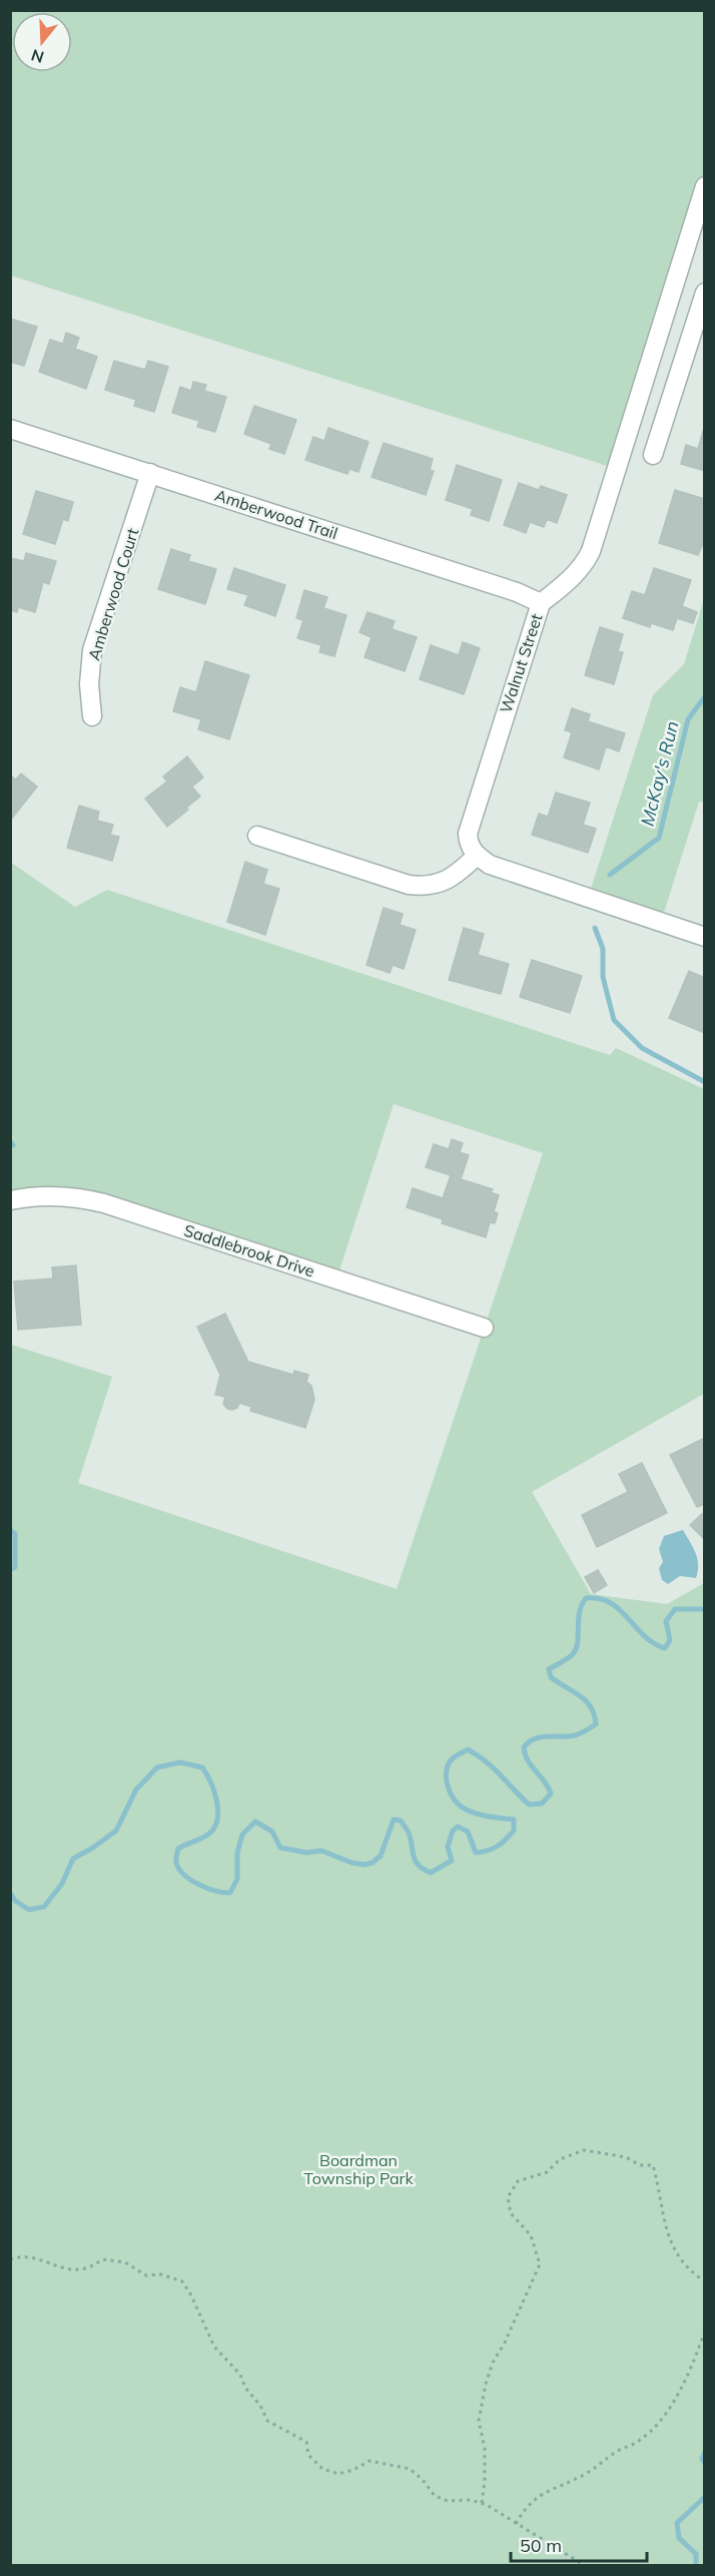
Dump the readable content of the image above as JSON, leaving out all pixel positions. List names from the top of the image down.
{
  "streets": {
    "street": [
      "Amberwood Trail",
      "Amberwood Court",
      "Walnut Street",
      "Saddlebrook Drive"
    ]
  },
  "crossings": [
    ["Amberwood Trail", "Amberwood Court"],
    ["Amberwood Trail", "Walnut Street"]
  ],
  "water": ["McKay's Run"],
  "parks": ["Boardman Township Park"],
  "scale_bar": "50 m",
  "north": "bottom"
}
